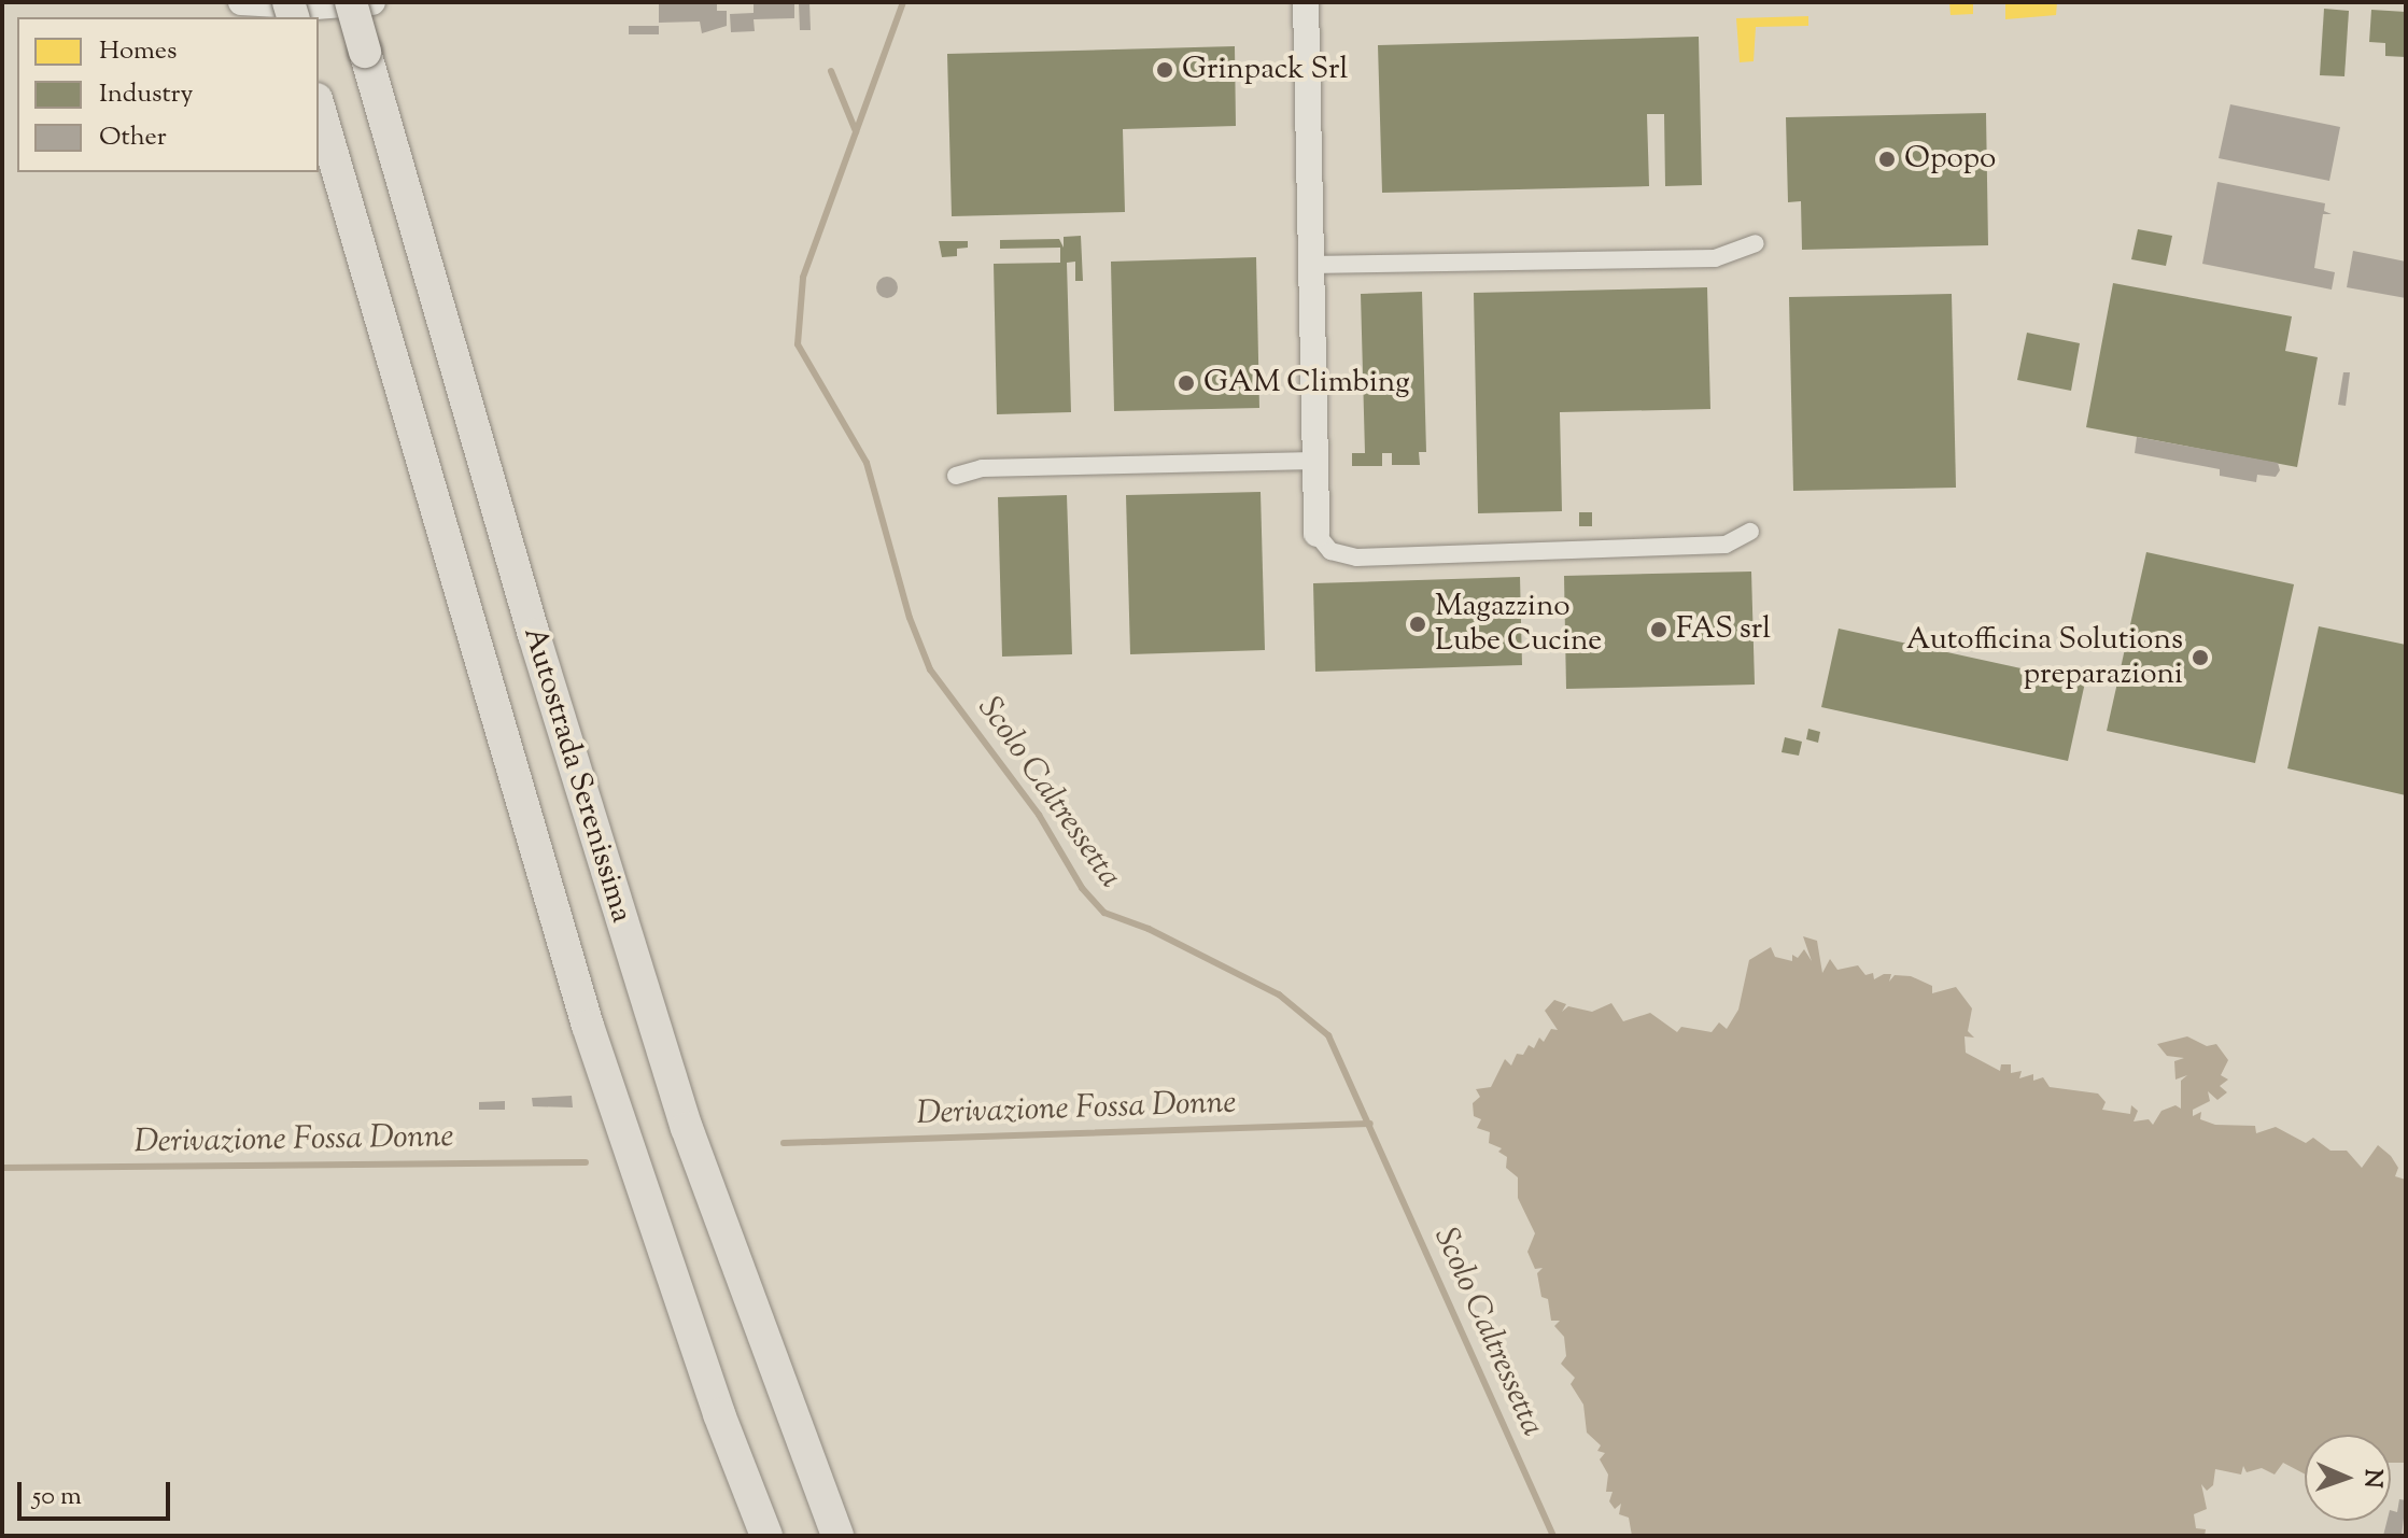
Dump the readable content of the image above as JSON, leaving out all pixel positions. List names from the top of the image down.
{
  "streets": {
    "highway": ["Autostrada Serenissima"]
  },
  "water": ["Scolo Caltressetta", "Derivazione Fossa Donne"],
  "places": [
    "Grinpack Srl",
    "Opopo",
    "GAM Climbing",
    "Magazzino Lube Cucine",
    "FAS srl",
    "Autofficina Solutions preparazioni"
  ],
  "legend": ["Homes", "Industry", "Other"],
  "scale_bar": "50 m",
  "north": "right"
}
